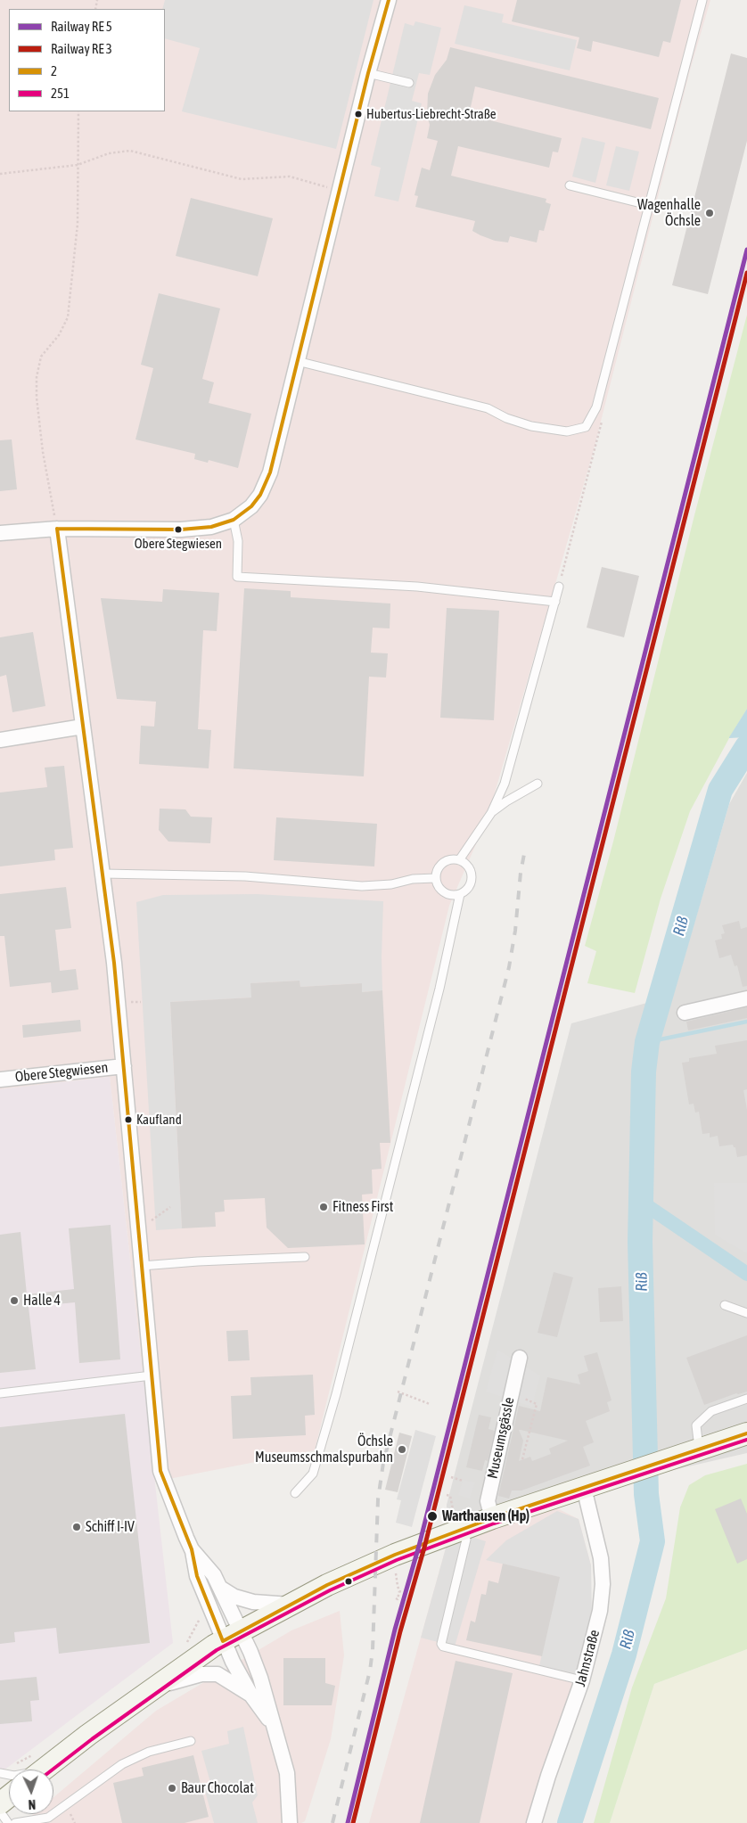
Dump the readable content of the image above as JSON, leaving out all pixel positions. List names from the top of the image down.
{
  "streets": {
    "street": ["Obere Stegwiesen", "Museumsgässle", "Jahnstraße"]
  },
  "water": ["Riß"],
  "places": [
    "Hubertus-Liebrecht-Straße",
    "Wagenhalle Öchsle",
    "Obere Stegwiesen",
    "Kaufland",
    "Fitness First",
    "Halle 4",
    "Öchsle Museumsschmalspurbahn",
    "Warthausen (Hp)",
    "Schiff I-IV",
    "Baur Chocolat"
  ],
  "lines": ["transit line 2", "transit line 251"],
  "legend": [
    "Railway RE 5",
    "Railway RE 3",
    "2",
    "251"
  ],
  "north": "bottom"
}
